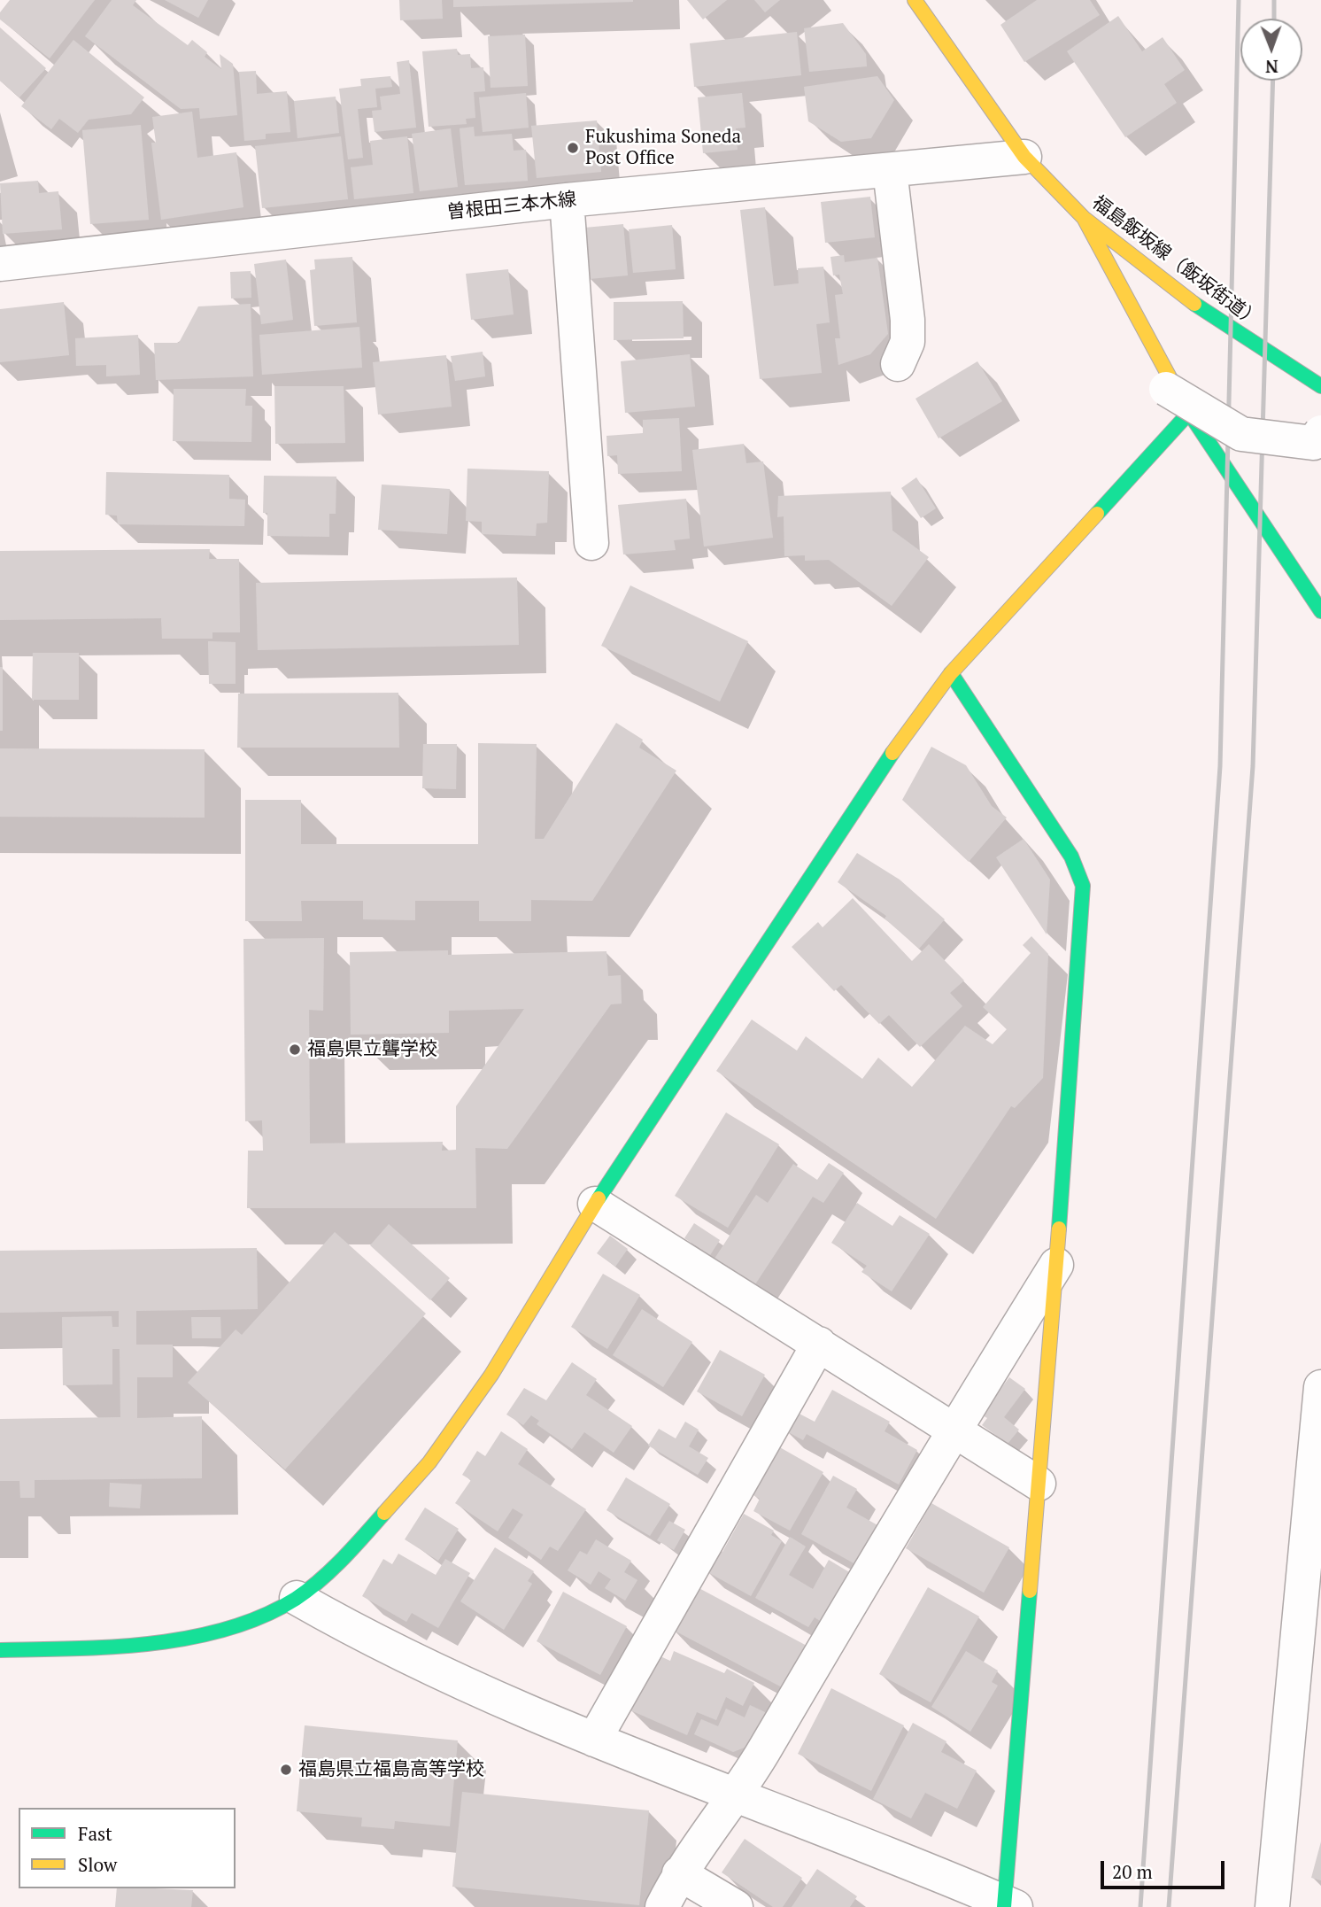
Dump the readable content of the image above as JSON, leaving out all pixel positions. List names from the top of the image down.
{
  "streets": {
    "street": ["曽根田三本木線", "福島飯坂線（飯坂街道）"]
  },
  "crossings": [
    ["曽根田三本木線", "福島飯坂線（飯坂街道）"]
  ],
  "places": ["Fukushima Soneda Post Office", "福島県立聾学校", "福島県立福島高等学校"],
  "legend": ["Fast", "Slow"],
  "scale_bar": "20 m",
  "north": "bottom"
}
